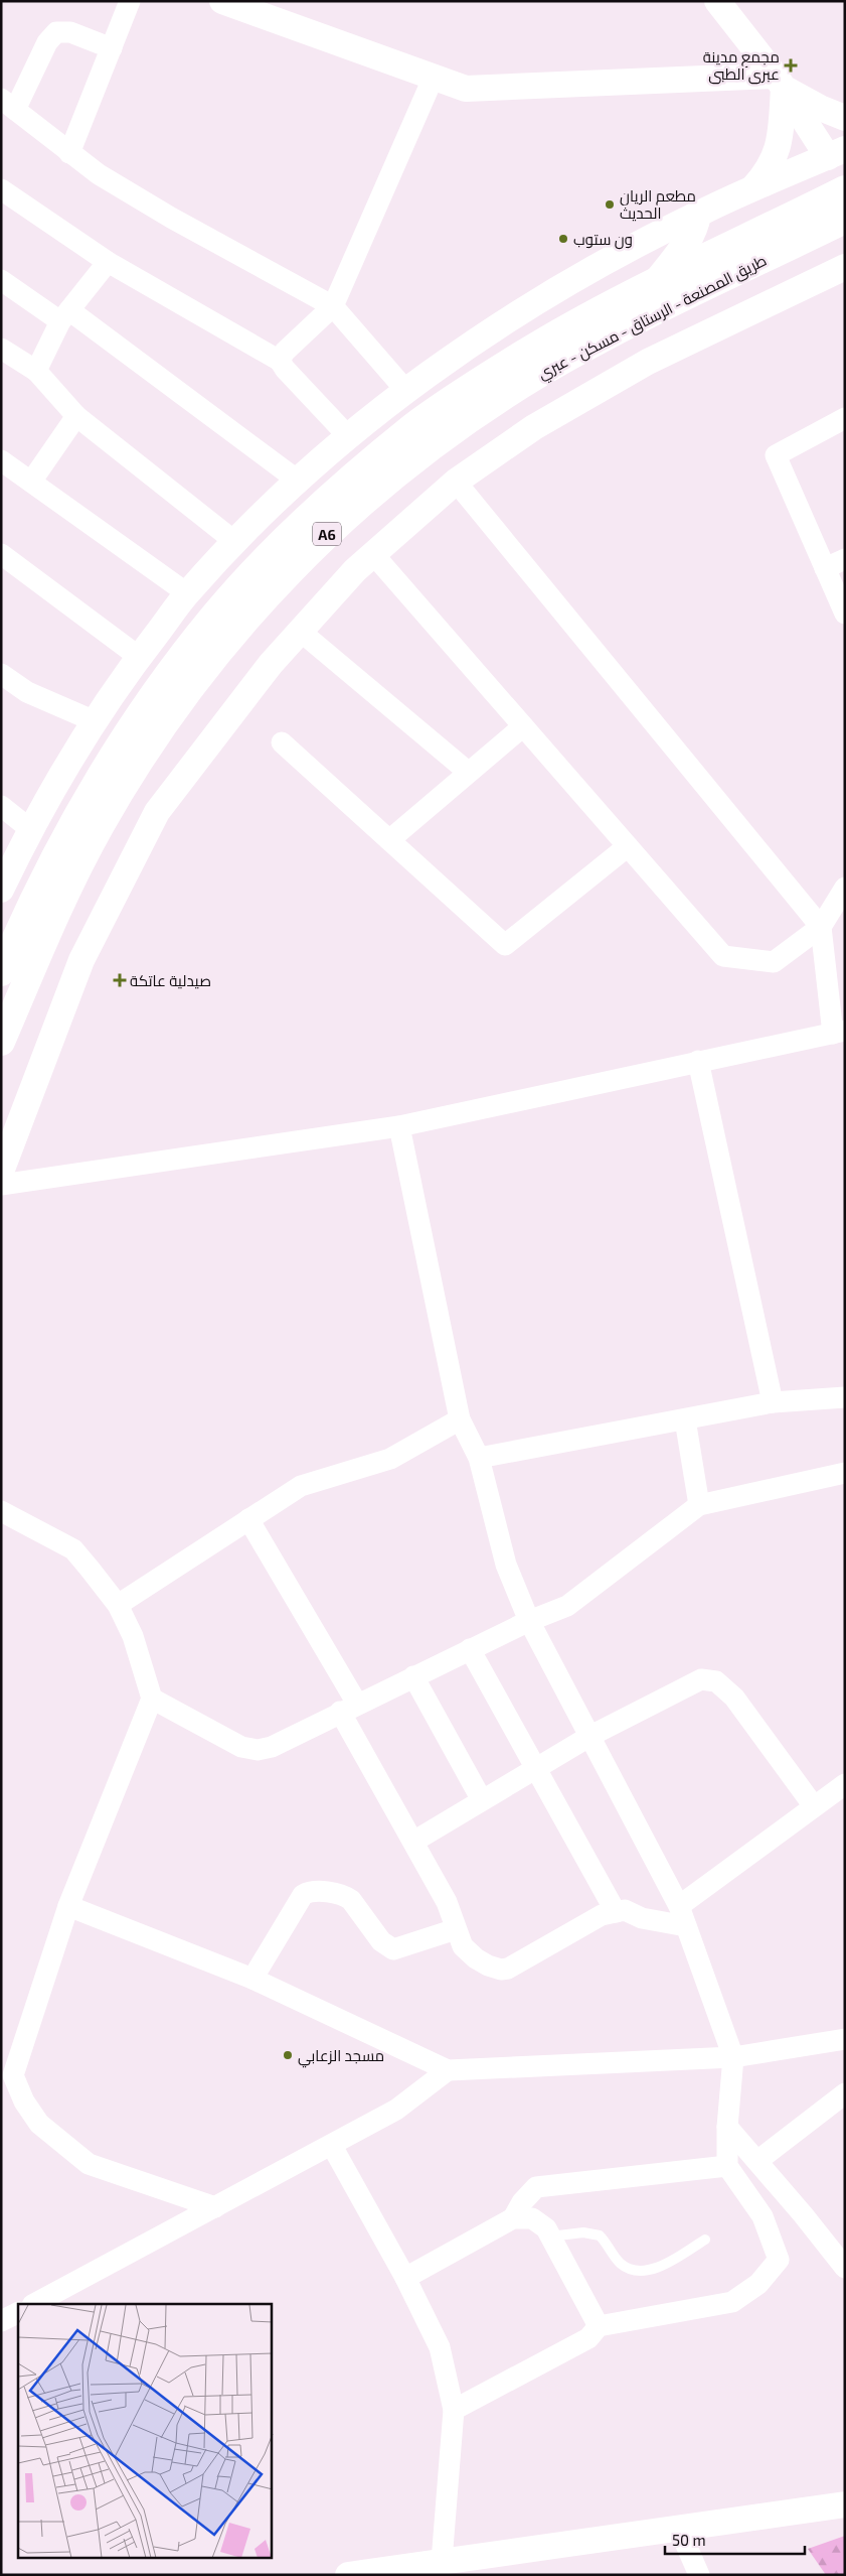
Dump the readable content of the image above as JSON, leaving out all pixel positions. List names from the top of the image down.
{
  "streets": {
    "highway": ["طريق المصنعة - الرستاق - مسكن - عبري", "A6"]
  },
  "places": {
    "health": ["مجمع مدينة عبرى الطبى", "صيدلية عاتكة"],
    "other": ["مطعم الريان الحديث", "ون ستوب", "مسجد الزعابي"]
  },
  "scale_bar": "50 m"
}
